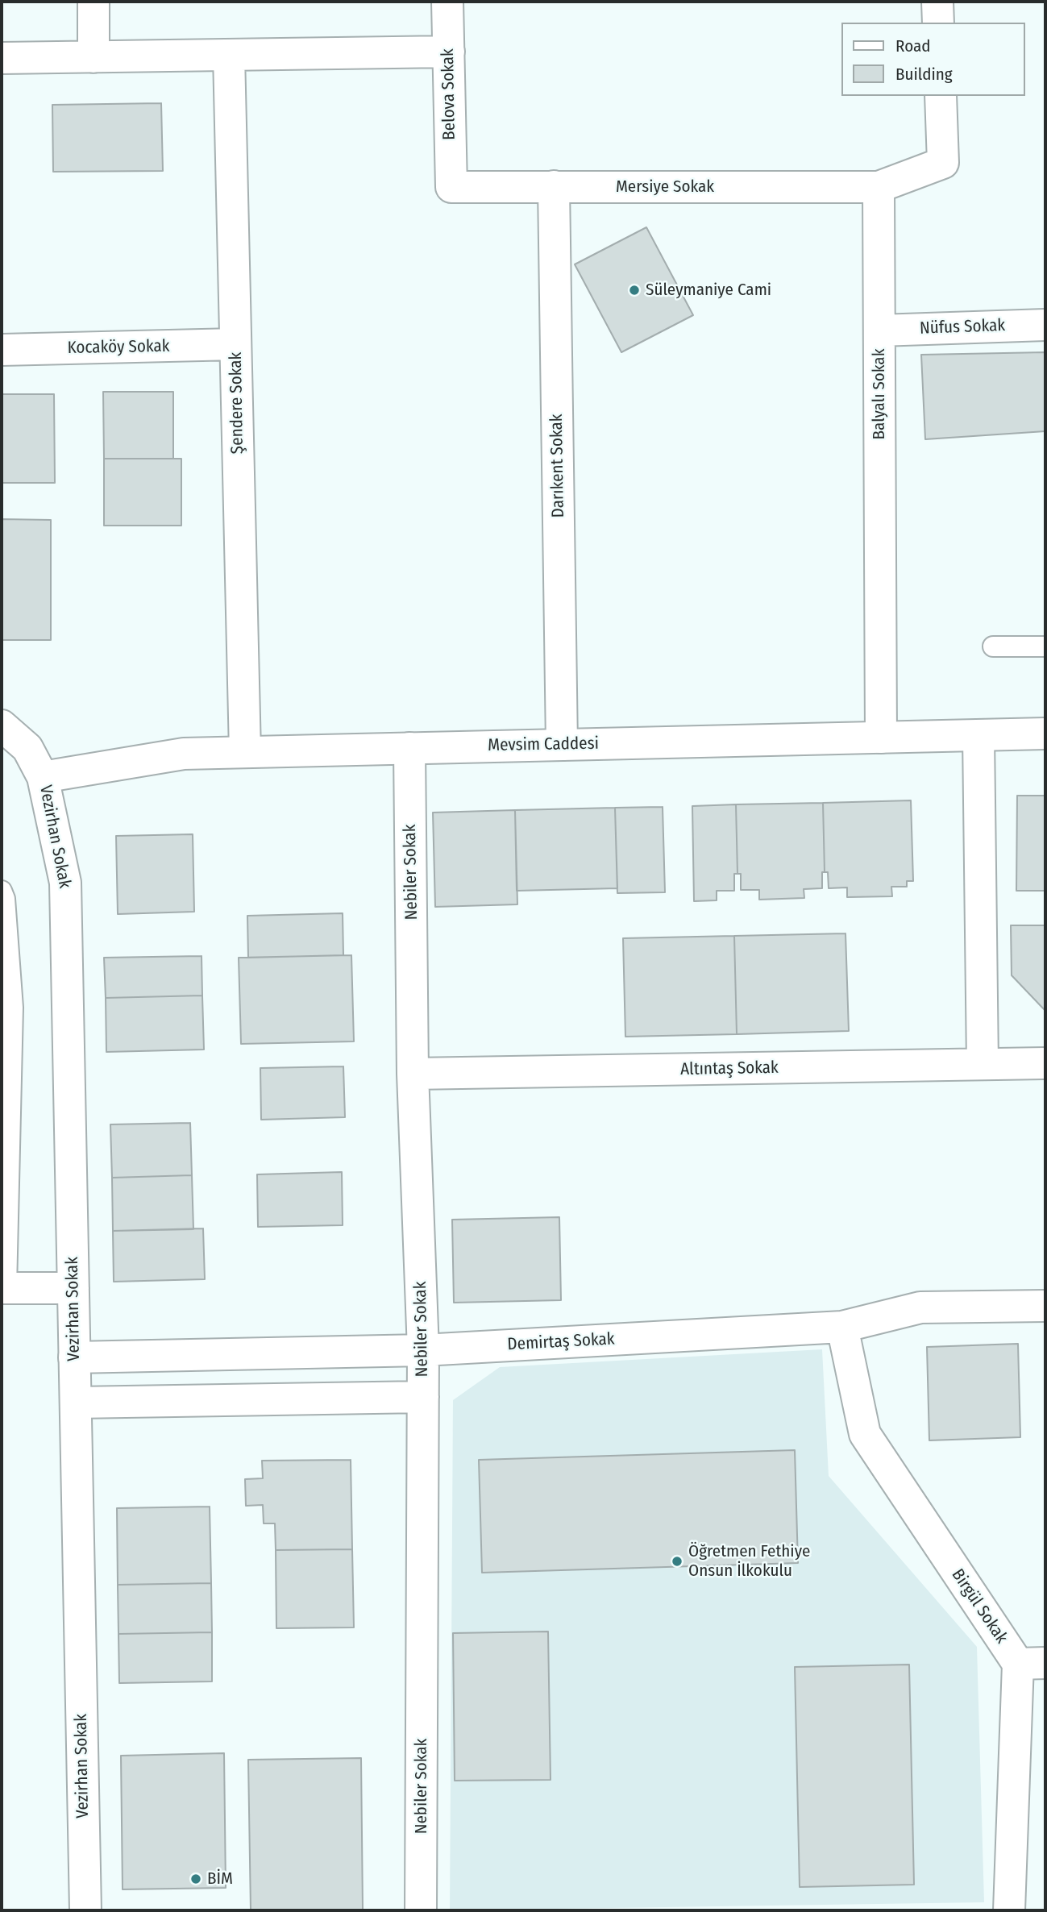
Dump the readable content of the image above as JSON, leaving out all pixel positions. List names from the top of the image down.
{
  "streets": {
    "street": [
      "Belova Sokak",
      "Mersiye Sokak",
      "Nüfus Sokak",
      "Kocaköy Sokak",
      "Balyalı Sokak",
      "Şendere Sokak",
      "Darıkent Sokak",
      "Mevsim Caddesi",
      "Vezirhan Sokak",
      "Nebiler Sokak",
      "Altıntaş Sokak",
      "Demirtaş Sokak",
      "Birgül Sokak"
    ]
  },
  "crossings": [
    ["Belova Sokak", "Mersiye Sokak"],
    ["Mersiye Sokak", "Balyalı Sokak"],
    ["Mersiye Sokak", "Darıkent Sokak"],
    ["Nüfus Sokak", "Balyalı Sokak"],
    ["Kocaköy Sokak", "Şendere Sokak"],
    ["Balyalı Sokak", "Mevsim Caddesi"],
    ["Şendere Sokak", "Mevsim Caddesi"],
    ["Darıkent Sokak", "Mevsim Caddesi"],
    ["Mevsim Caddesi", "Vezirhan Sokak"],
    ["Mevsim Caddesi", "Nebiler Sokak"],
    ["Vezirhan Sokak", "Demirtaş Sokak"],
    ["Nebiler Sokak", "Altıntaş Sokak"],
    ["Nebiler Sokak", "Demirtaş Sokak"],
    ["Demirtaş Sokak", "Birgül Sokak"]
  ],
  "places": ["Süleymaniye Cami", "Öğretmen Fethiye Onsun İlkokulu", "BİM"],
  "legend": ["Road", "Building"]
}
